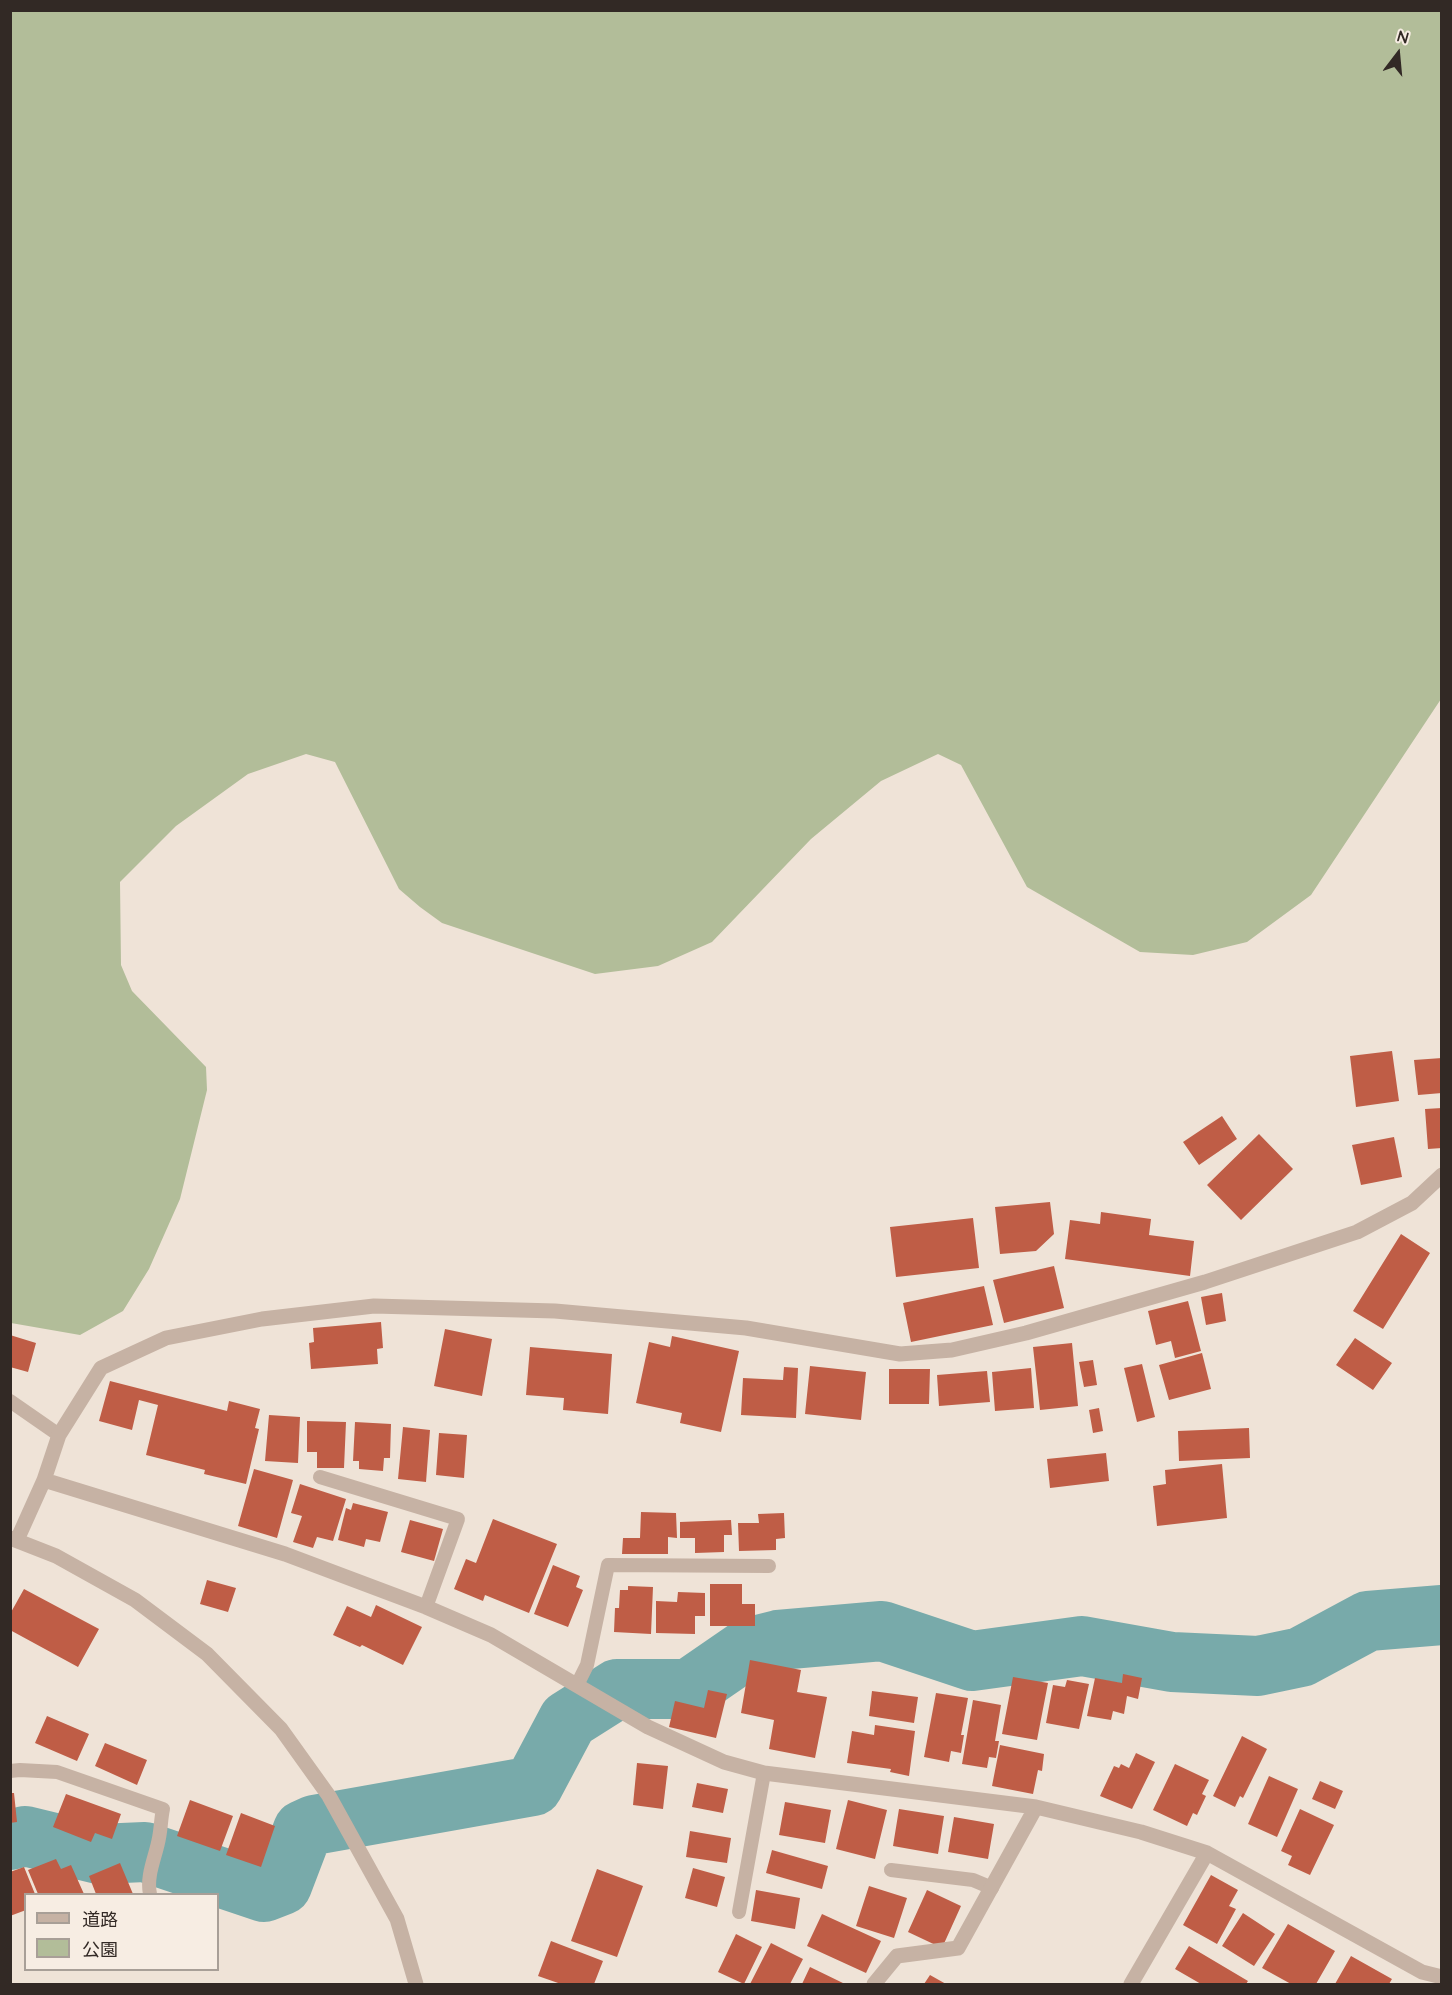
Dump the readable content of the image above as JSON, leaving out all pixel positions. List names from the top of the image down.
{
  "legend": ["道路", "公園"],
  "north": "top"
}
